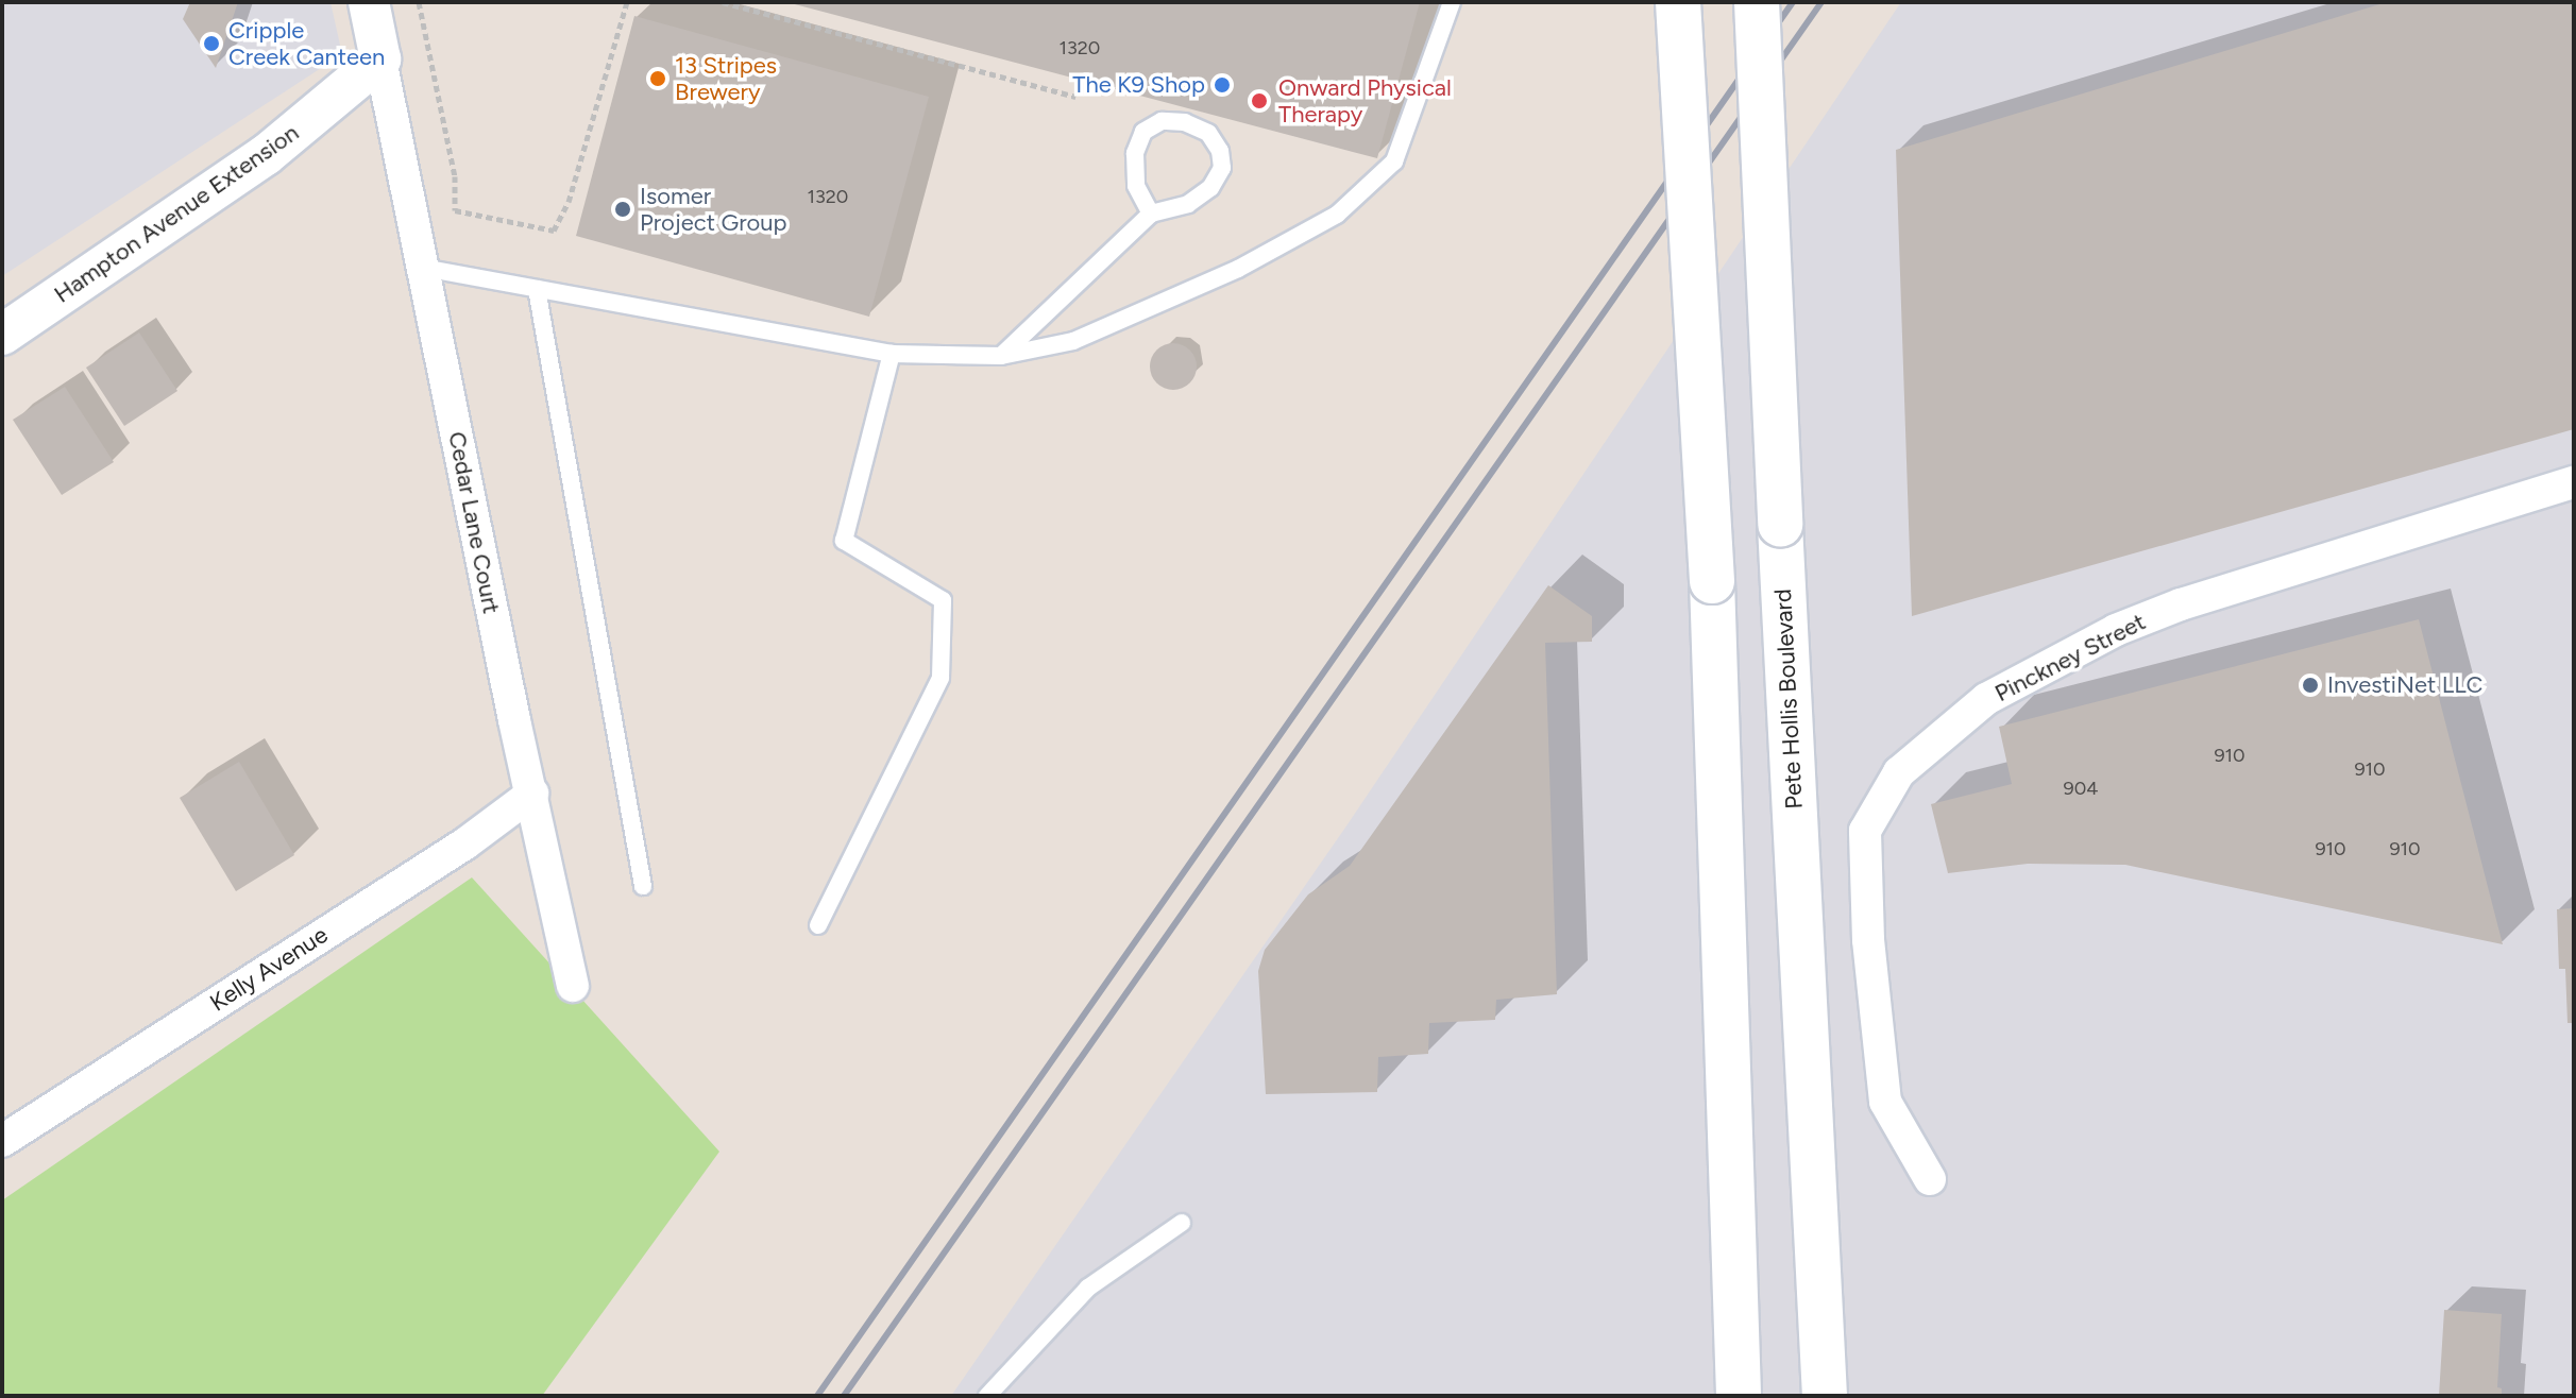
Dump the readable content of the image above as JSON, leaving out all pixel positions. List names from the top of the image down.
{
  "streets": {
    "main road": ["Pete Hollis Boulevard"],
    "street": [
      "Hampton Avenue Extension",
      "Cedar Lane Court",
      "Pinckney Street",
      "Kelly Avenue"
    ]
  },
  "crossings": [
    ["Hampton Avenue Extension", "Cedar Lane Court"],
    ["Cedar Lane Court", "Kelly Avenue"]
  ],
  "places": [
    "Cripple Creek Canteen",
    "13 Stripes Brewery",
    "The K9 Shop",
    "Onward Physical Therapy",
    "Isomer Project Group",
    "InvestiNet LLC"
  ],
  "house_numbers": [
    "1320",
    "1320",
    "910",
    "910",
    "904",
    "910",
    "910"
  ]
}
